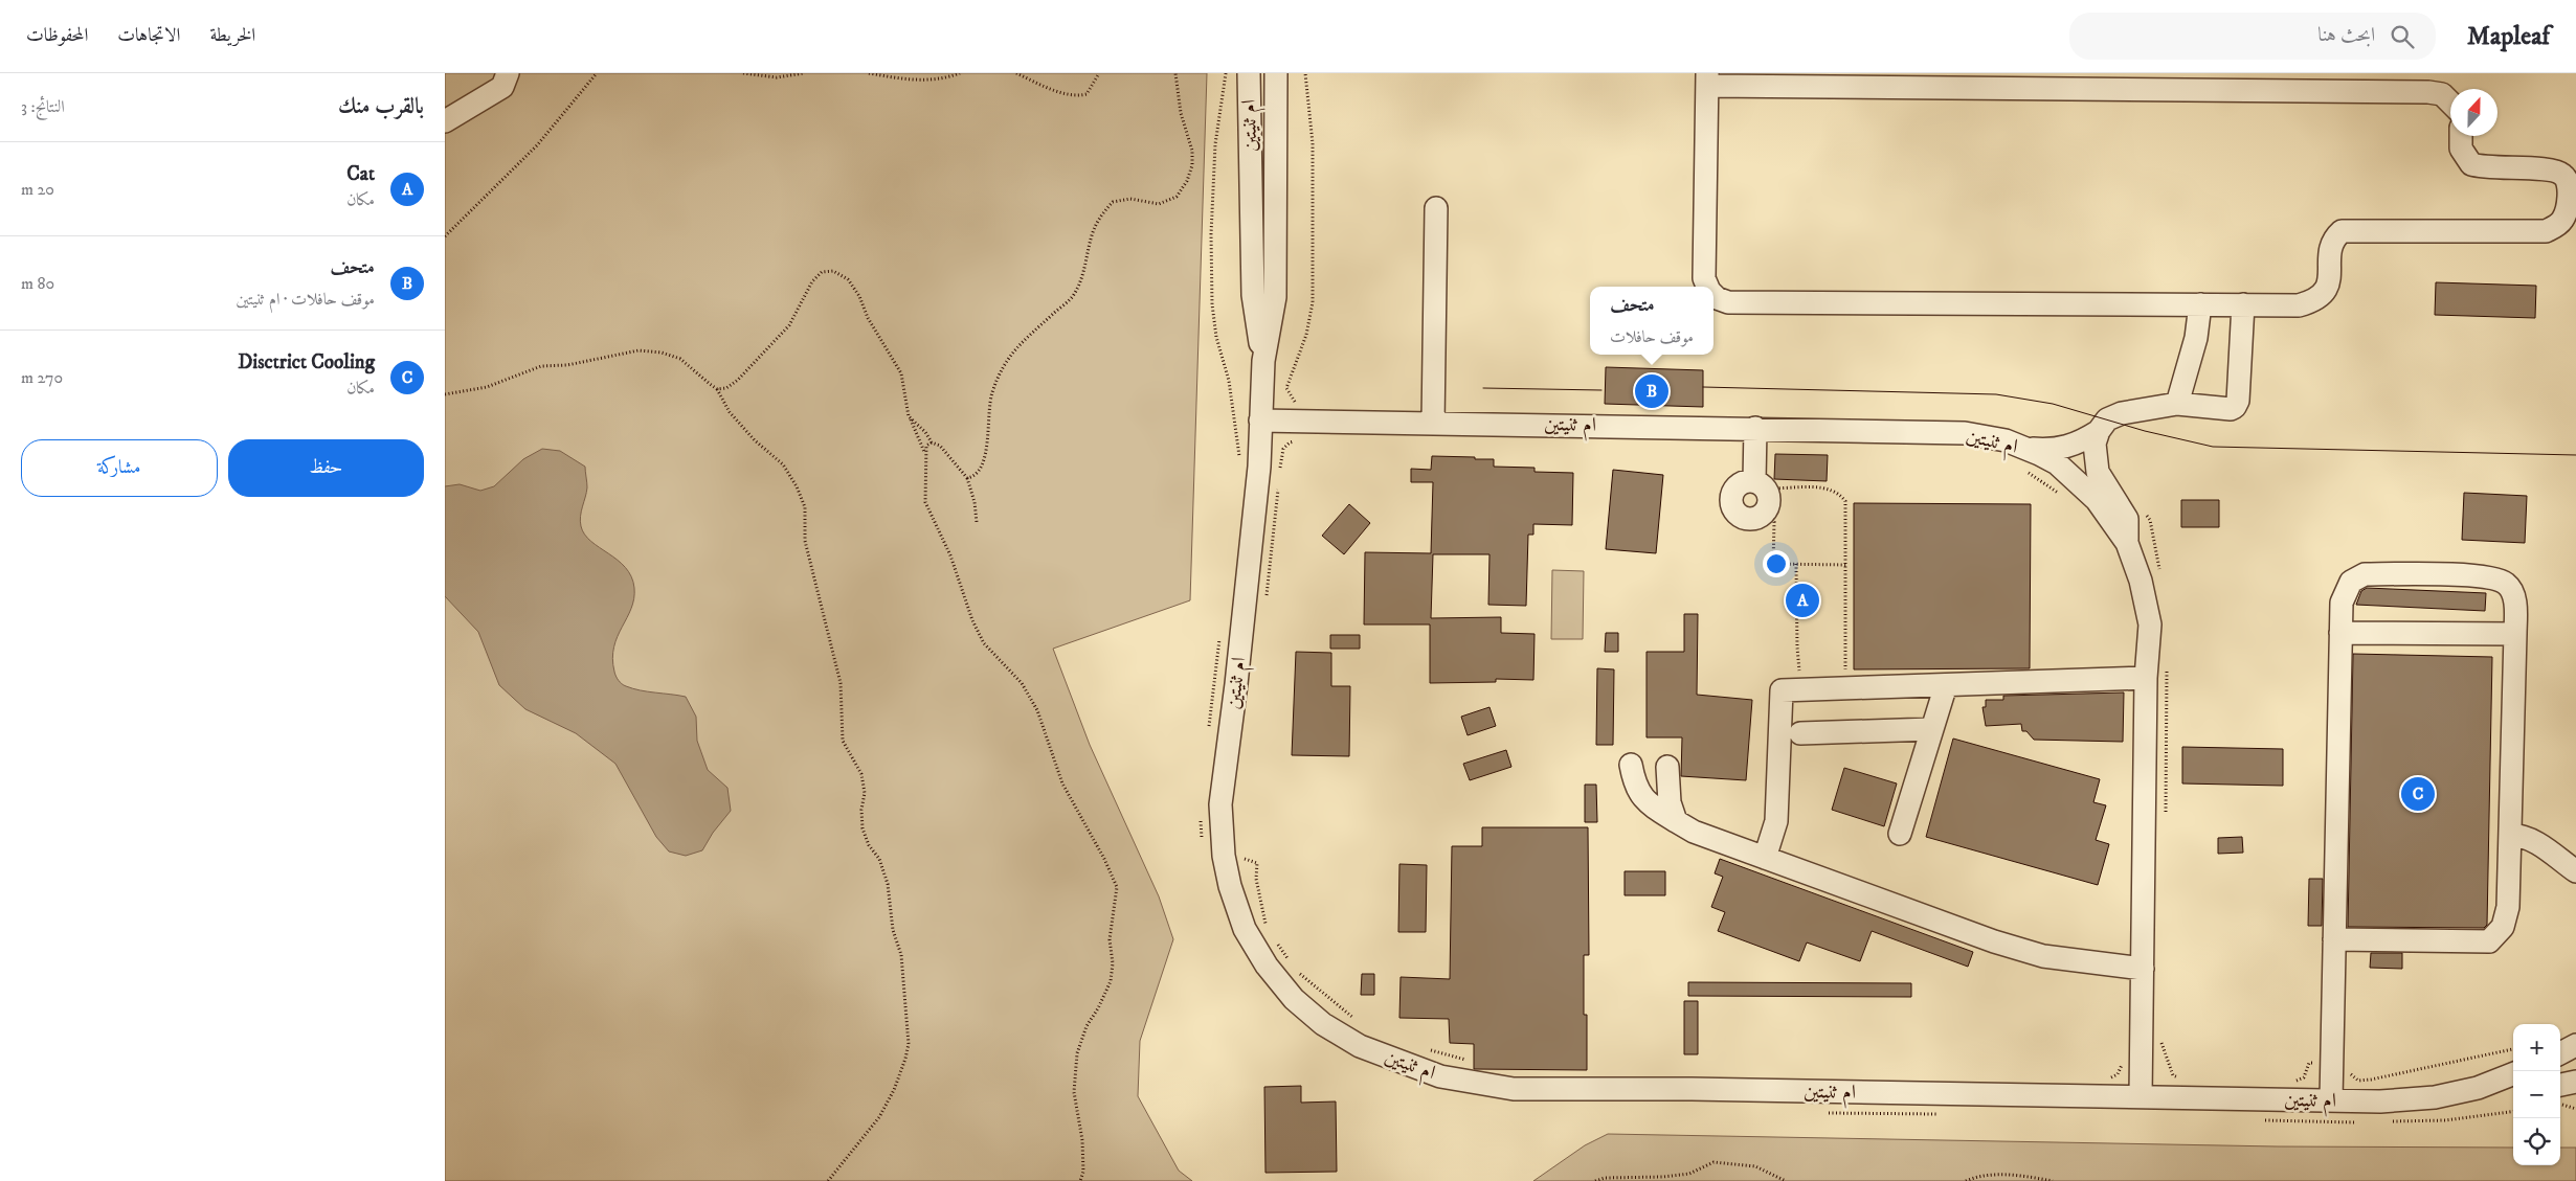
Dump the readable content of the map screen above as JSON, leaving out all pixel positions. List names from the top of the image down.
{
  "streets": {
    "street": ["ام ثنيتين"]
  },
  "north": "top",
  "page": {
    "header": "Mapleaf",
    "search": "ابحث هنا",
    "nav": ["الخريطة", "الاتجاهات", "المحفوظات"],
    "heading": ["بالقرب منك", "النتائج: 3"],
    "list": [
      {
        "mark": "A",
        "name": "Cat",
        "note": "مكان",
        "value": "20 m"
      },
      {
        "mark": "B",
        "name": "متحف",
        "note": "موقف حافلات · ام ثنيتين",
        "value": "80 m"
      },
      {
        "mark": "C",
        "name": "Disctrict Cooling",
        "note": "مكان",
        "value": "270 m"
      }
    ],
    "popup": ["متحف", "موقف حافلات"],
    "pins": ["B", "A", "C"],
    "buttons": ["حفظ", "مشاركة"],
    "map_buttons": ["+", "−"]
  }
}
